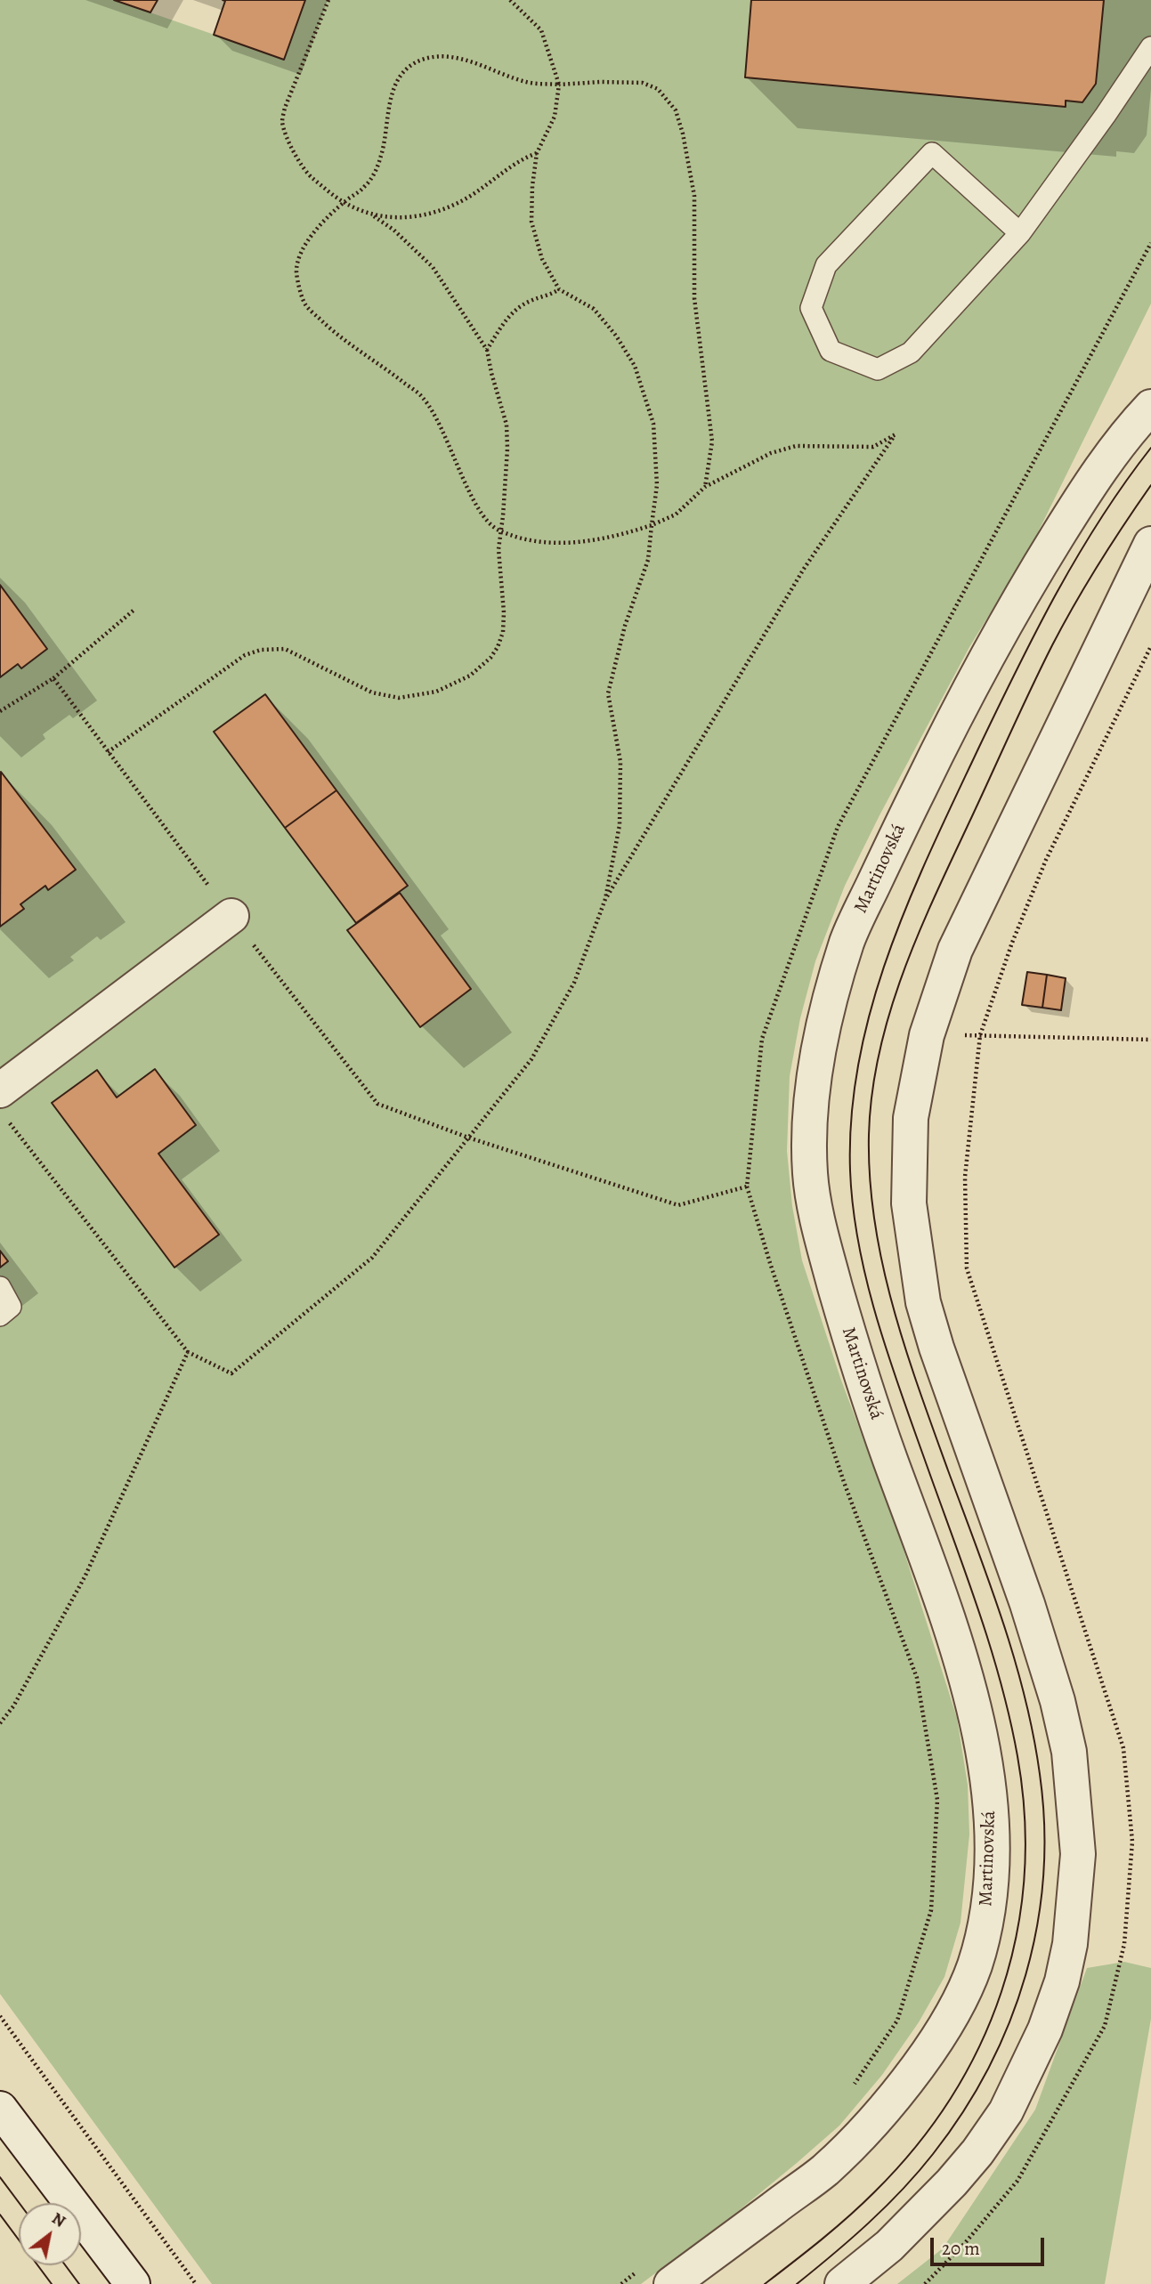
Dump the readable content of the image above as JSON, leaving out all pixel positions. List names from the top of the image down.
{
  "streets": {
    "street": ["Martinovská"]
  },
  "scale_bar": "20 m",
  "north": "top right"
}
